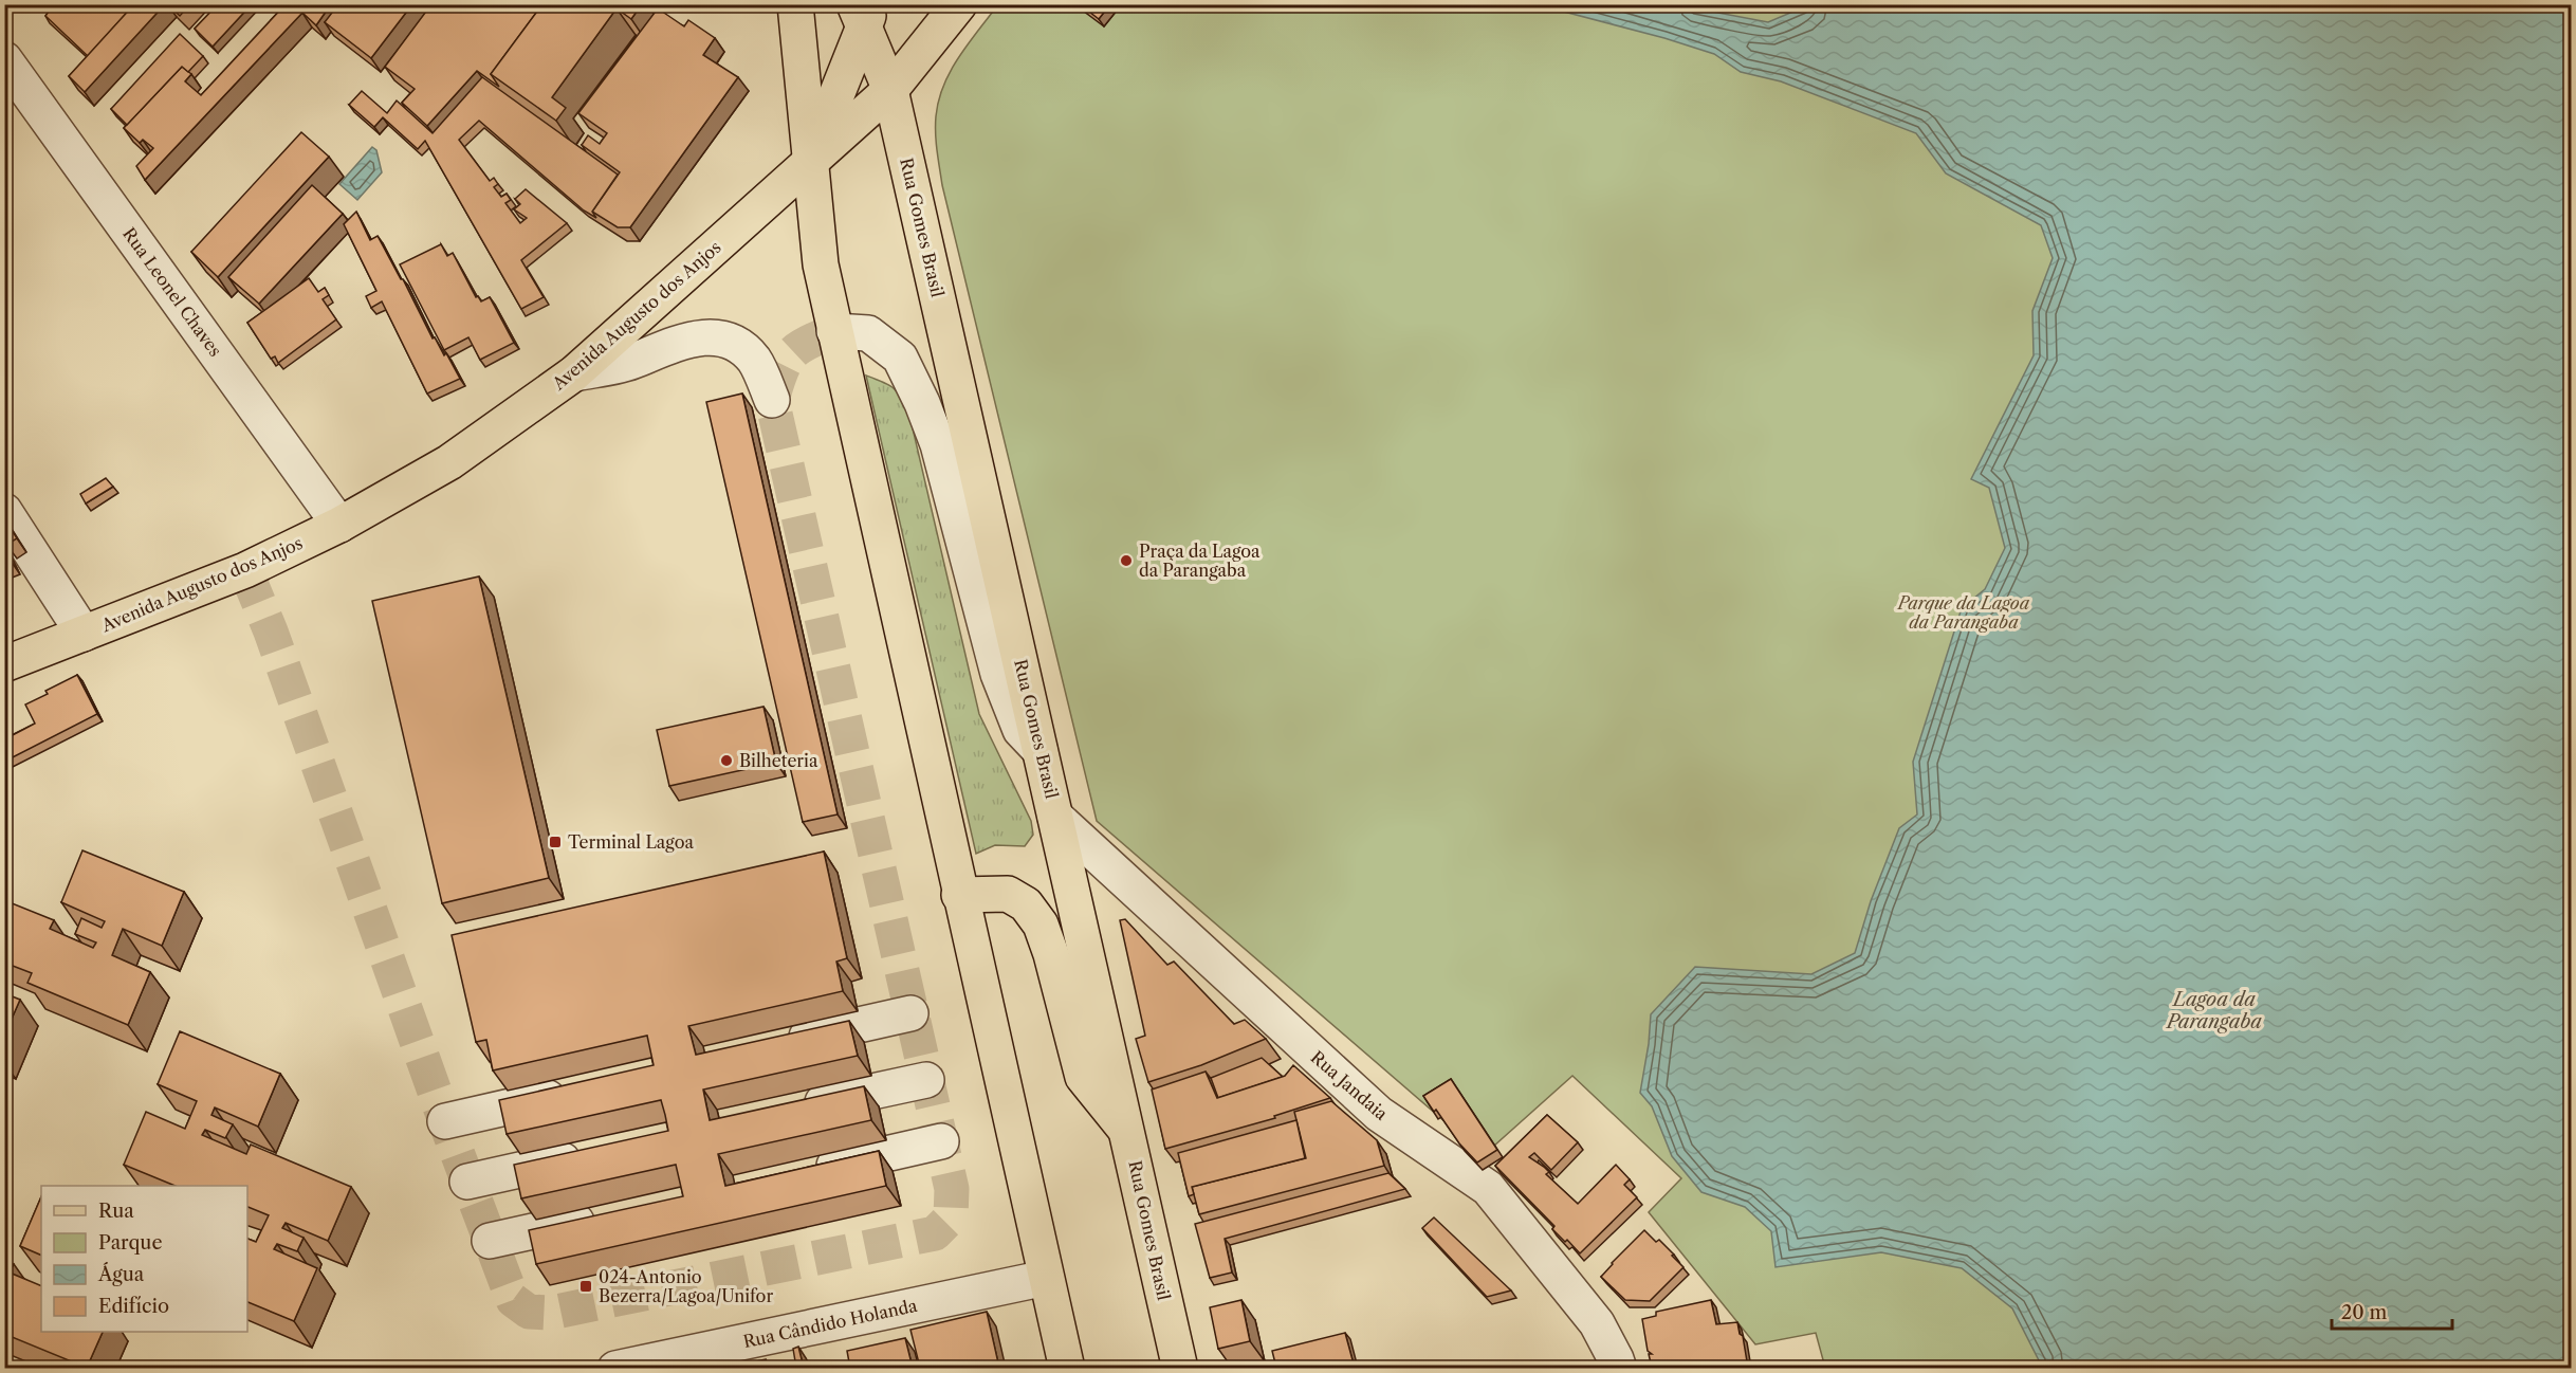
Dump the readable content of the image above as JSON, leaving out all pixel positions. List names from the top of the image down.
{
  "streets": {
    "main road": ["Rua Gomes Brasil", "Avenida Augusto dos Anjos"],
    "street": ["Rua Leonel Chaves", "Rua Jandaia", "Rua Cândido Holanda"]
  },
  "crossings": [
    ["Rua Gomes Brasil", "Avenida Augusto dos Anjos"],
    ["Rua Gomes Brasil", "Rua Jandaia"],
    ["Rua Leonel Chaves", "Avenida Augusto dos Anjos"]
  ],
  "water": ["Lagoa da Parangaba"],
  "parks": ["Parque da Lagoa da Parangaba"],
  "places": {
    "other": ["Praça da Lagoa da Parangaba", "Bilheteria"],
    "transit": ["Terminal Lagoa", "024-Antonio Bezerra/Lagoa/Unifor"]
  },
  "legend": [
    "Rua",
    "Parque",
    "Água",
    "Edifício"
  ],
  "scale_bar": "20 m"
}
